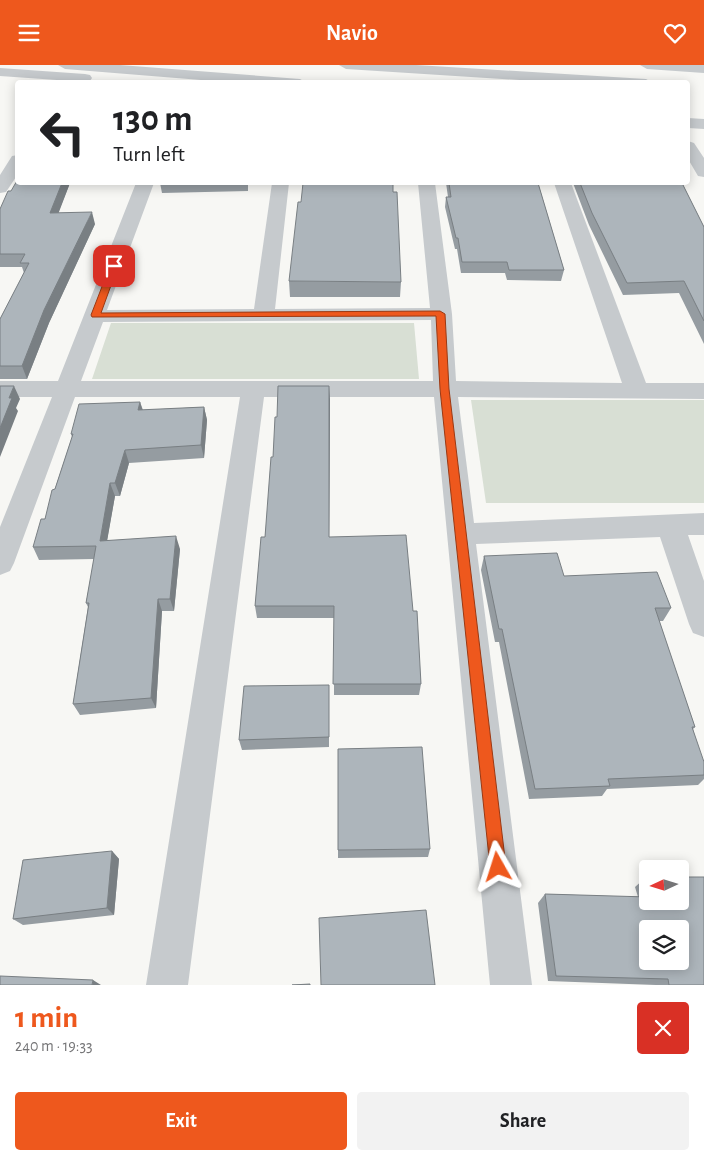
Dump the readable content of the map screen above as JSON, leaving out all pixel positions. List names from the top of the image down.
{
  "north": "left",
  "page": {
    "header": "Navio",
    "turn": ["130 m", "Turn left"],
    "heading": ["1 min", "240 m · 19:33"],
    "buttons": ["Exit", "Share"]
  }
}
